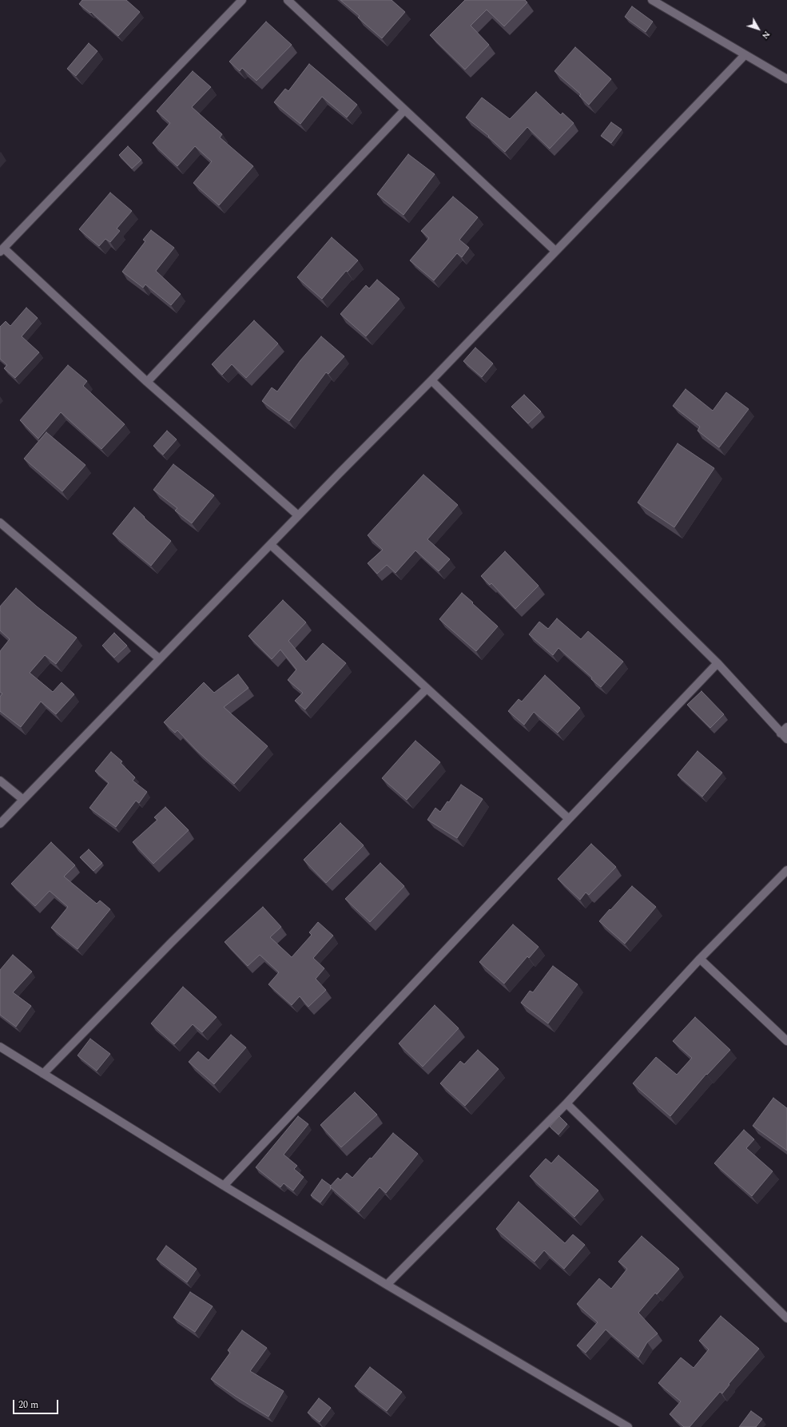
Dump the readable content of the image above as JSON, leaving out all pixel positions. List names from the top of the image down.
{
  "scale_bar": "20 m",
  "north": "bottom right"
}
